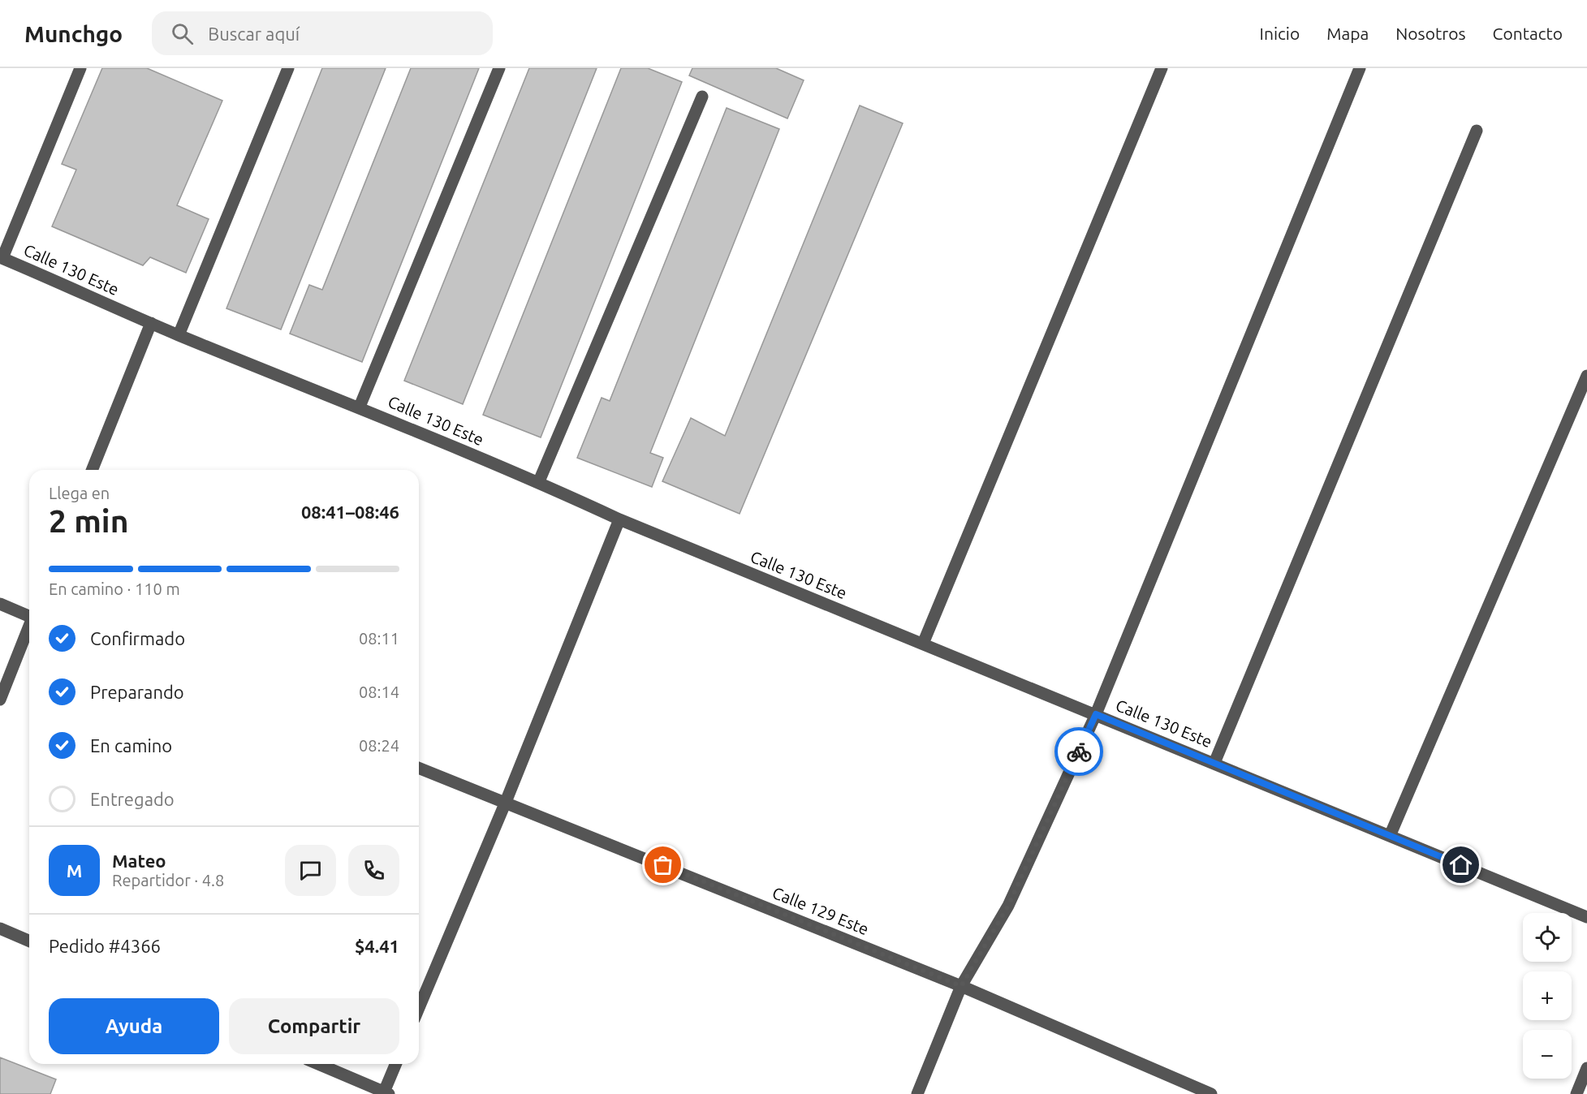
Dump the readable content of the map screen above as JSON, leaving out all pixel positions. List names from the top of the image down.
{
  "streets": {
    "street": ["Calle 130 Este", "Calle 129 Este"]
  },
  "page": {
    "header": "Munchgo",
    "search": "Buscar aquí",
    "nav": [
      "Inicio",
      "Mapa",
      "Nosotros",
      "Contacto"
    ],
    "heading": ["2 min", "Llega en", "08:41–08:46"],
    "panel": [
      "Mateo",
      "Repartidor · 4.8",
      "Pedido #4366",
      "$4.41"
    ],
    "bar": "En camino · 110 m",
    "list": [
      ["Confirmado", "08:11"],
      ["Preparando", "08:14"],
      ["En camino", "08:24"],
      "Entregado"
    ],
    "round": "M",
    "map_buttons": ["+", "−"],
    "buttons": ["Ayuda", "Compartir"]
  }
}
